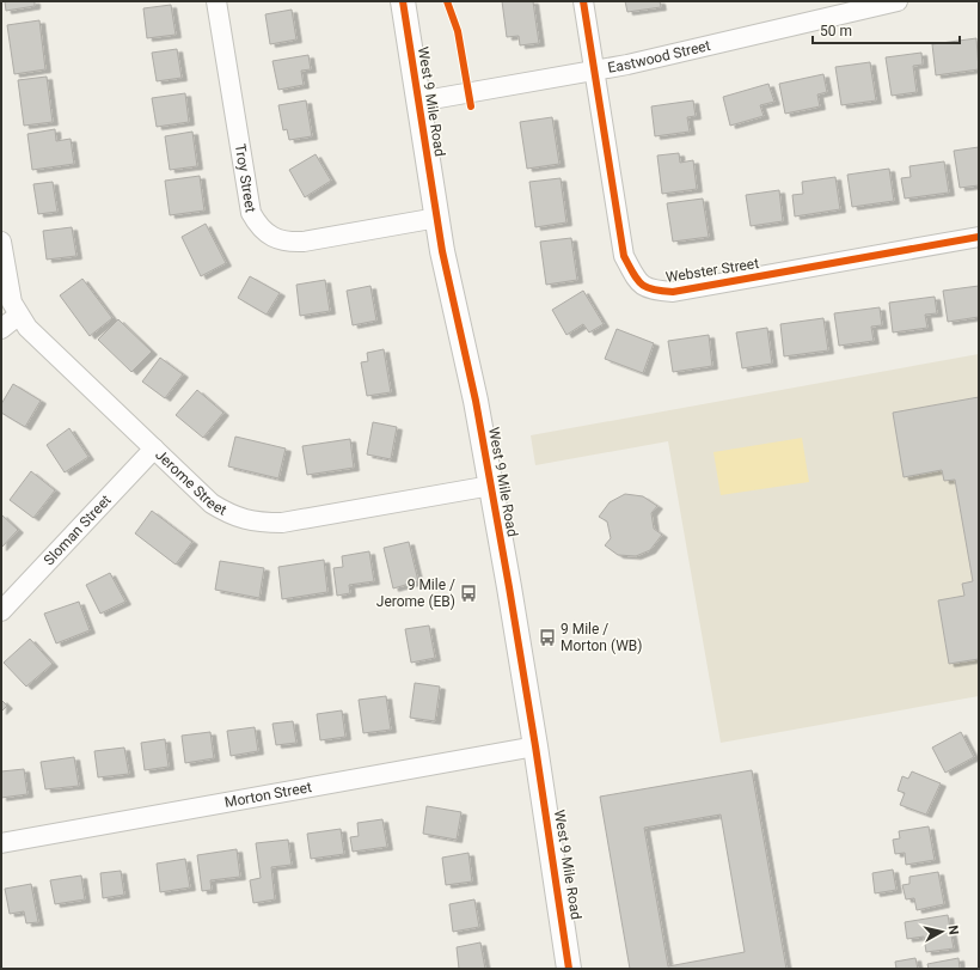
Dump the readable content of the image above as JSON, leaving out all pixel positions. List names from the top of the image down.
{
  "streets": {
    "main road": ["West 9 Mile Road"],
    "street": [
      "Eastwood Street",
      "Troy Street",
      "Webster Street",
      "Jerome Street",
      "Sloman Street",
      "Morton Street"
    ]
  },
  "crossings": [
    ["Eastwood Street", "West 9 Mile Road"],
    ["Eastwood Street", "Webster Street"],
    ["West 9 Mile Road", "Troy Street"],
    ["West 9 Mile Road", "Jerome Street"],
    ["West 9 Mile Road", "Morton Street"],
    ["Jerome Street", "Sloman Street"]
  ],
  "places": {
    "bus stop": ["9 Mile / Jerome (EB)", "9 Mile / Morton (WB)"]
  },
  "scale_bar": "50 m",
  "north": "right"
}
